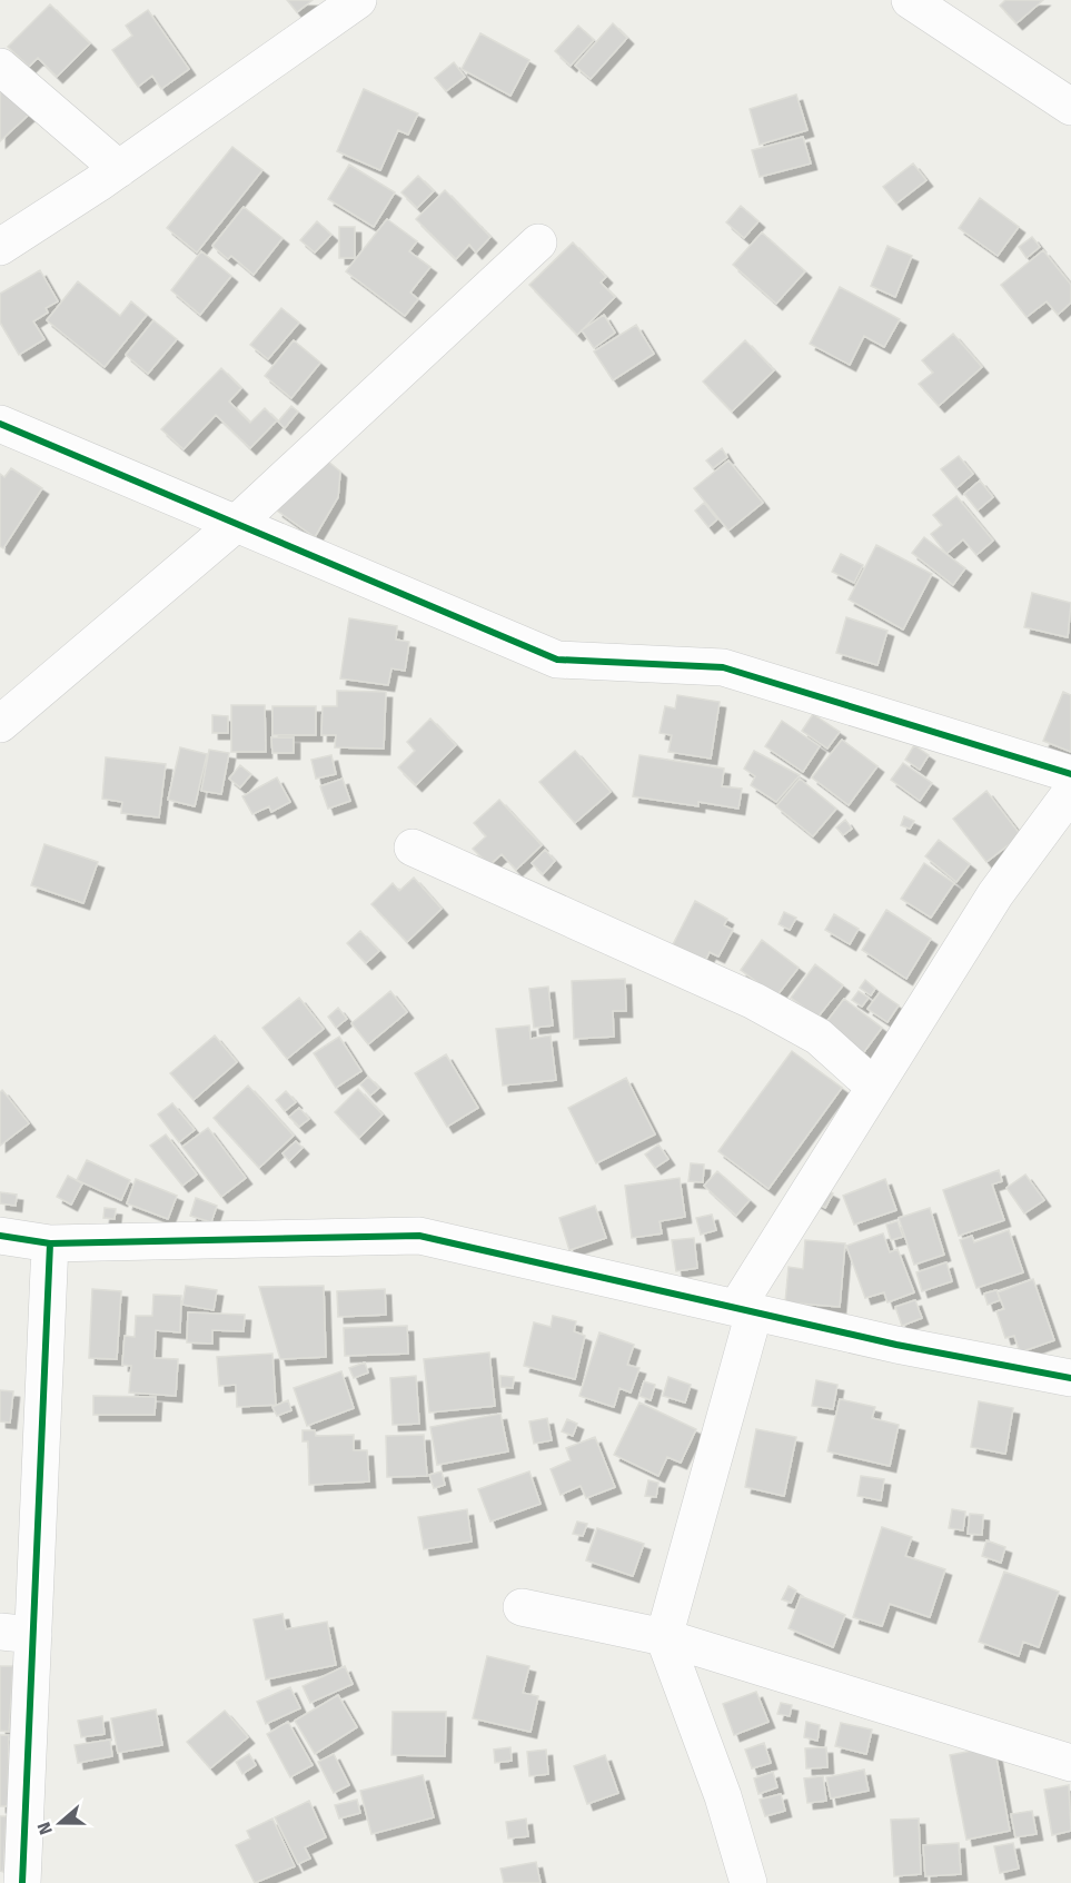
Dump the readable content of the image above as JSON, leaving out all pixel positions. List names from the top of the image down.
{
  "north": "left"
}
